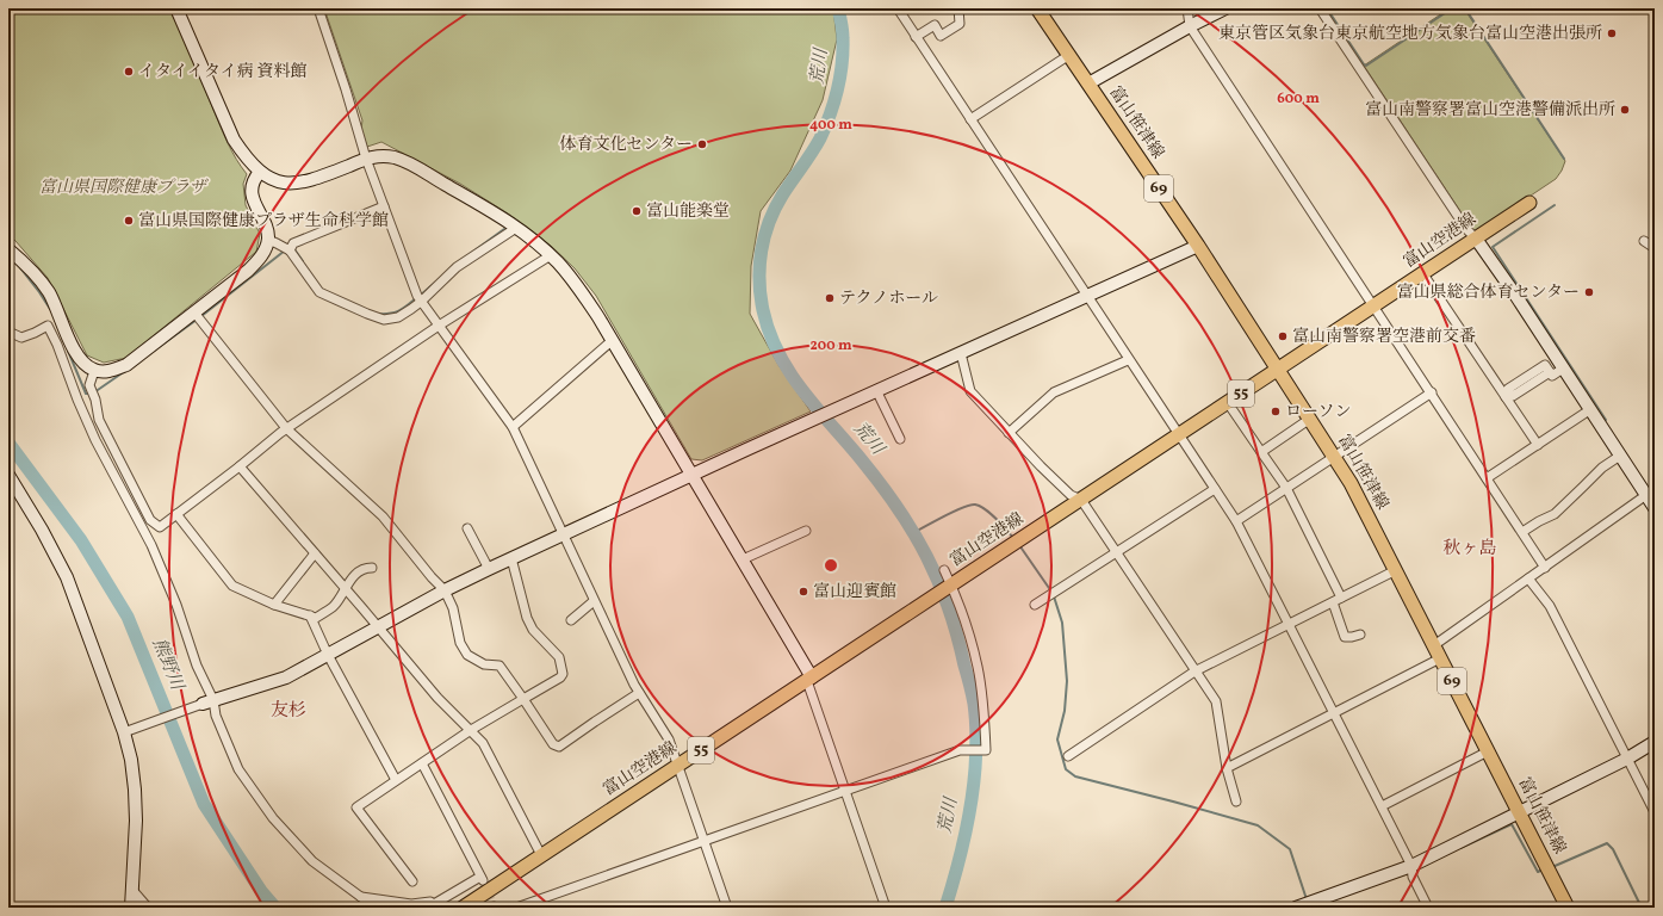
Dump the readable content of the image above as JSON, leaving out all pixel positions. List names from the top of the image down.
{
  "streets": {
    "main road": [
      "富山笹津線",
      "69",
      "富山空港線",
      "55"
    ]
  },
  "crossings": [
    ["富山笹津線", "富山空港線"]
  ],
  "districts": ["秋ヶ島", "友杉"],
  "water": ["荒川", "熊野川"],
  "parks": ["富山県国際健康プラザ"],
  "places": [
    "東京管区気象台東京航空地方気象台富山空港出張所",
    "イタイイタイ病 資料館",
    "富山南警察署富山空港警備派出所",
    "体育文化センター",
    "富山能楽堂",
    "富山県国際健康プラザ生命科学館",
    "富山県総合体育センター",
    "テクノホール",
    "富山南警察署空港前交番",
    "ローソン",
    "富山迎賓館"
  ],
  "rings": ["600 m", "400 m", "200 m"]
}
